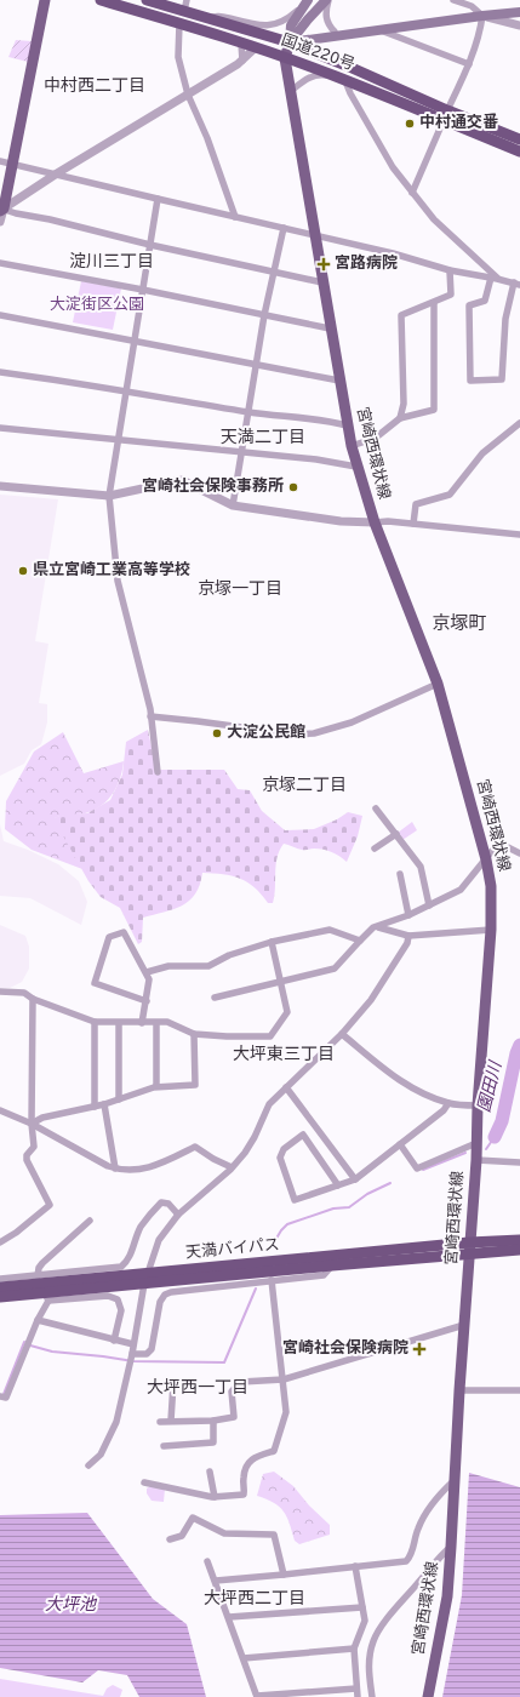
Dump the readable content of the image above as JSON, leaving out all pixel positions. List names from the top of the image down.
{
  "streets": {
    "highway": ["国道220号", "天満バイパス"],
    "main road": ["宮崎西環状線"]
  },
  "crossings": [
    ["国道220号", "宮崎西環状線"],
    ["宮崎西環状線", "天満バイパス"]
  ],
  "districts": [
    "中村西二丁目",
    "淀川三丁目",
    "天満二丁目",
    "京塚一丁目",
    "京塚町",
    "京塚二丁目",
    "大坪東三丁目",
    "大坪西一丁目",
    "大坪西二丁目"
  ],
  "water": ["園田川", "大坪池"],
  "parks": ["大淀街区公園"],
  "places": {
    "other": [
      "中村通交番",
      "宮崎社会保険事務所",
      "県立宮崎工業高等学校",
      "大淀公民館"
    ],
    "health": ["宮路病院", "宮崎社会保険病院"]
  }
}
